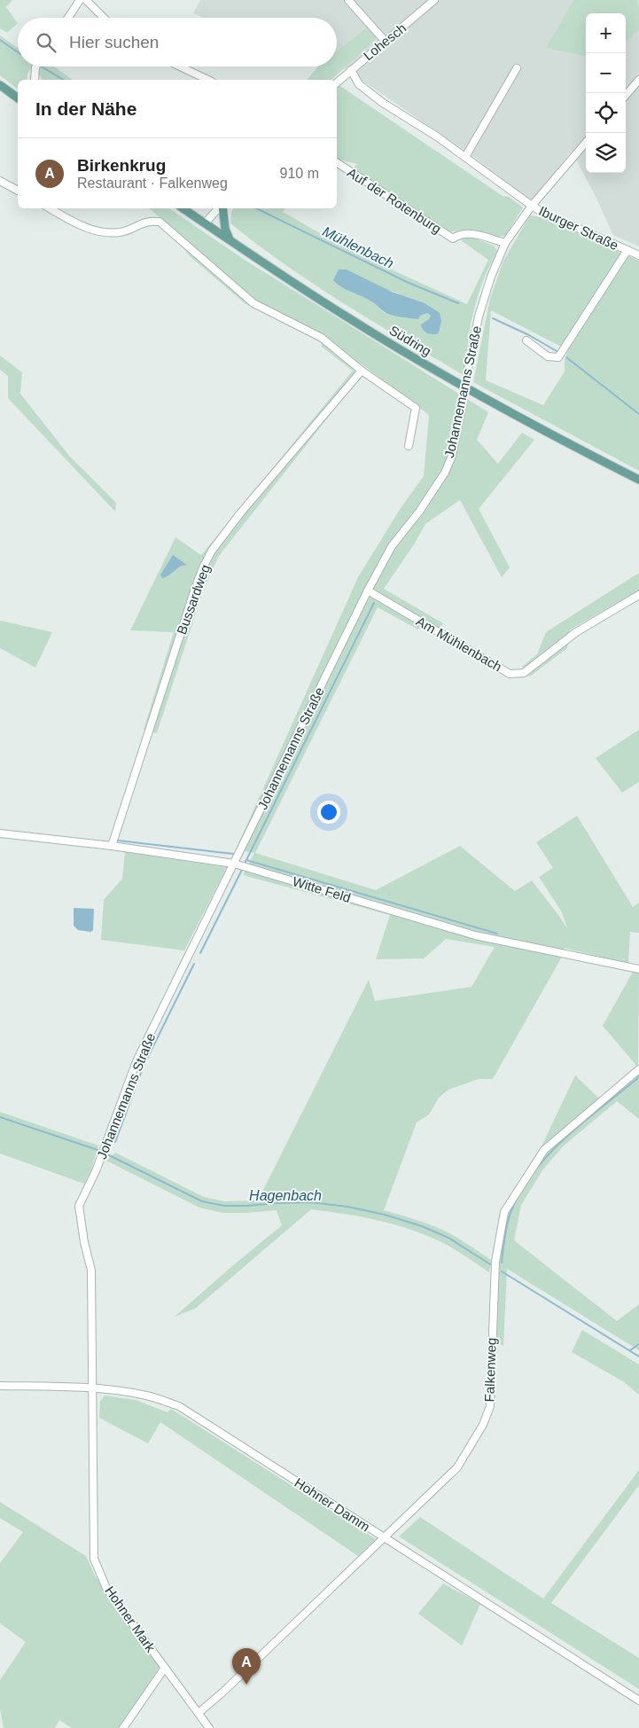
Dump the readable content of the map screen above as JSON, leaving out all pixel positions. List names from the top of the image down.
{
  "streets": {
    "main road": ["Südring"],
    "street": [
      "Lohesch",
      "Auf der Rotenburg",
      "Iburger Straße",
      "Johannemanns Straße",
      "Bussardweg",
      "Am Mühlenbach",
      "Witte Feld",
      "Falkenweg",
      "Hohner Damm",
      "Hohner Mark"
    ]
  },
  "crossings": [
    ["Lohesch", "Iburger Straße"],
    ["Auf der Rotenburg", "Johannemanns Straße"],
    ["Iburger Straße", "Johannemanns Straße"],
    ["Johannemanns Straße", "Am Mühlenbach"],
    ["Johannemanns Straße", "Witte Feld"],
    ["Johannemanns Straße", "Hohner Damm"],
    ["Johannemanns Straße", "Hohner Mark"],
    ["Bussardweg", "Witte Feld"],
    ["Falkenweg", "Hohner Damm"],
    ["Falkenweg", "Hohner Mark"],
    ["Hohner Damm", "Hohner Mark"]
  ],
  "water": ["Mühlenbach", "Hagenbach"],
  "page": {
    "map_buttons": ["+", "−"],
    "search": "Hier suchen",
    "heading": "In der Nähe",
    "list": [
      {
        "mark": "A",
        "name": "Birkenkrug",
        "note": "Restaurant · Falkenweg",
        "value": "910 m"
      }
    ],
    "pins": "A"
  }
}
